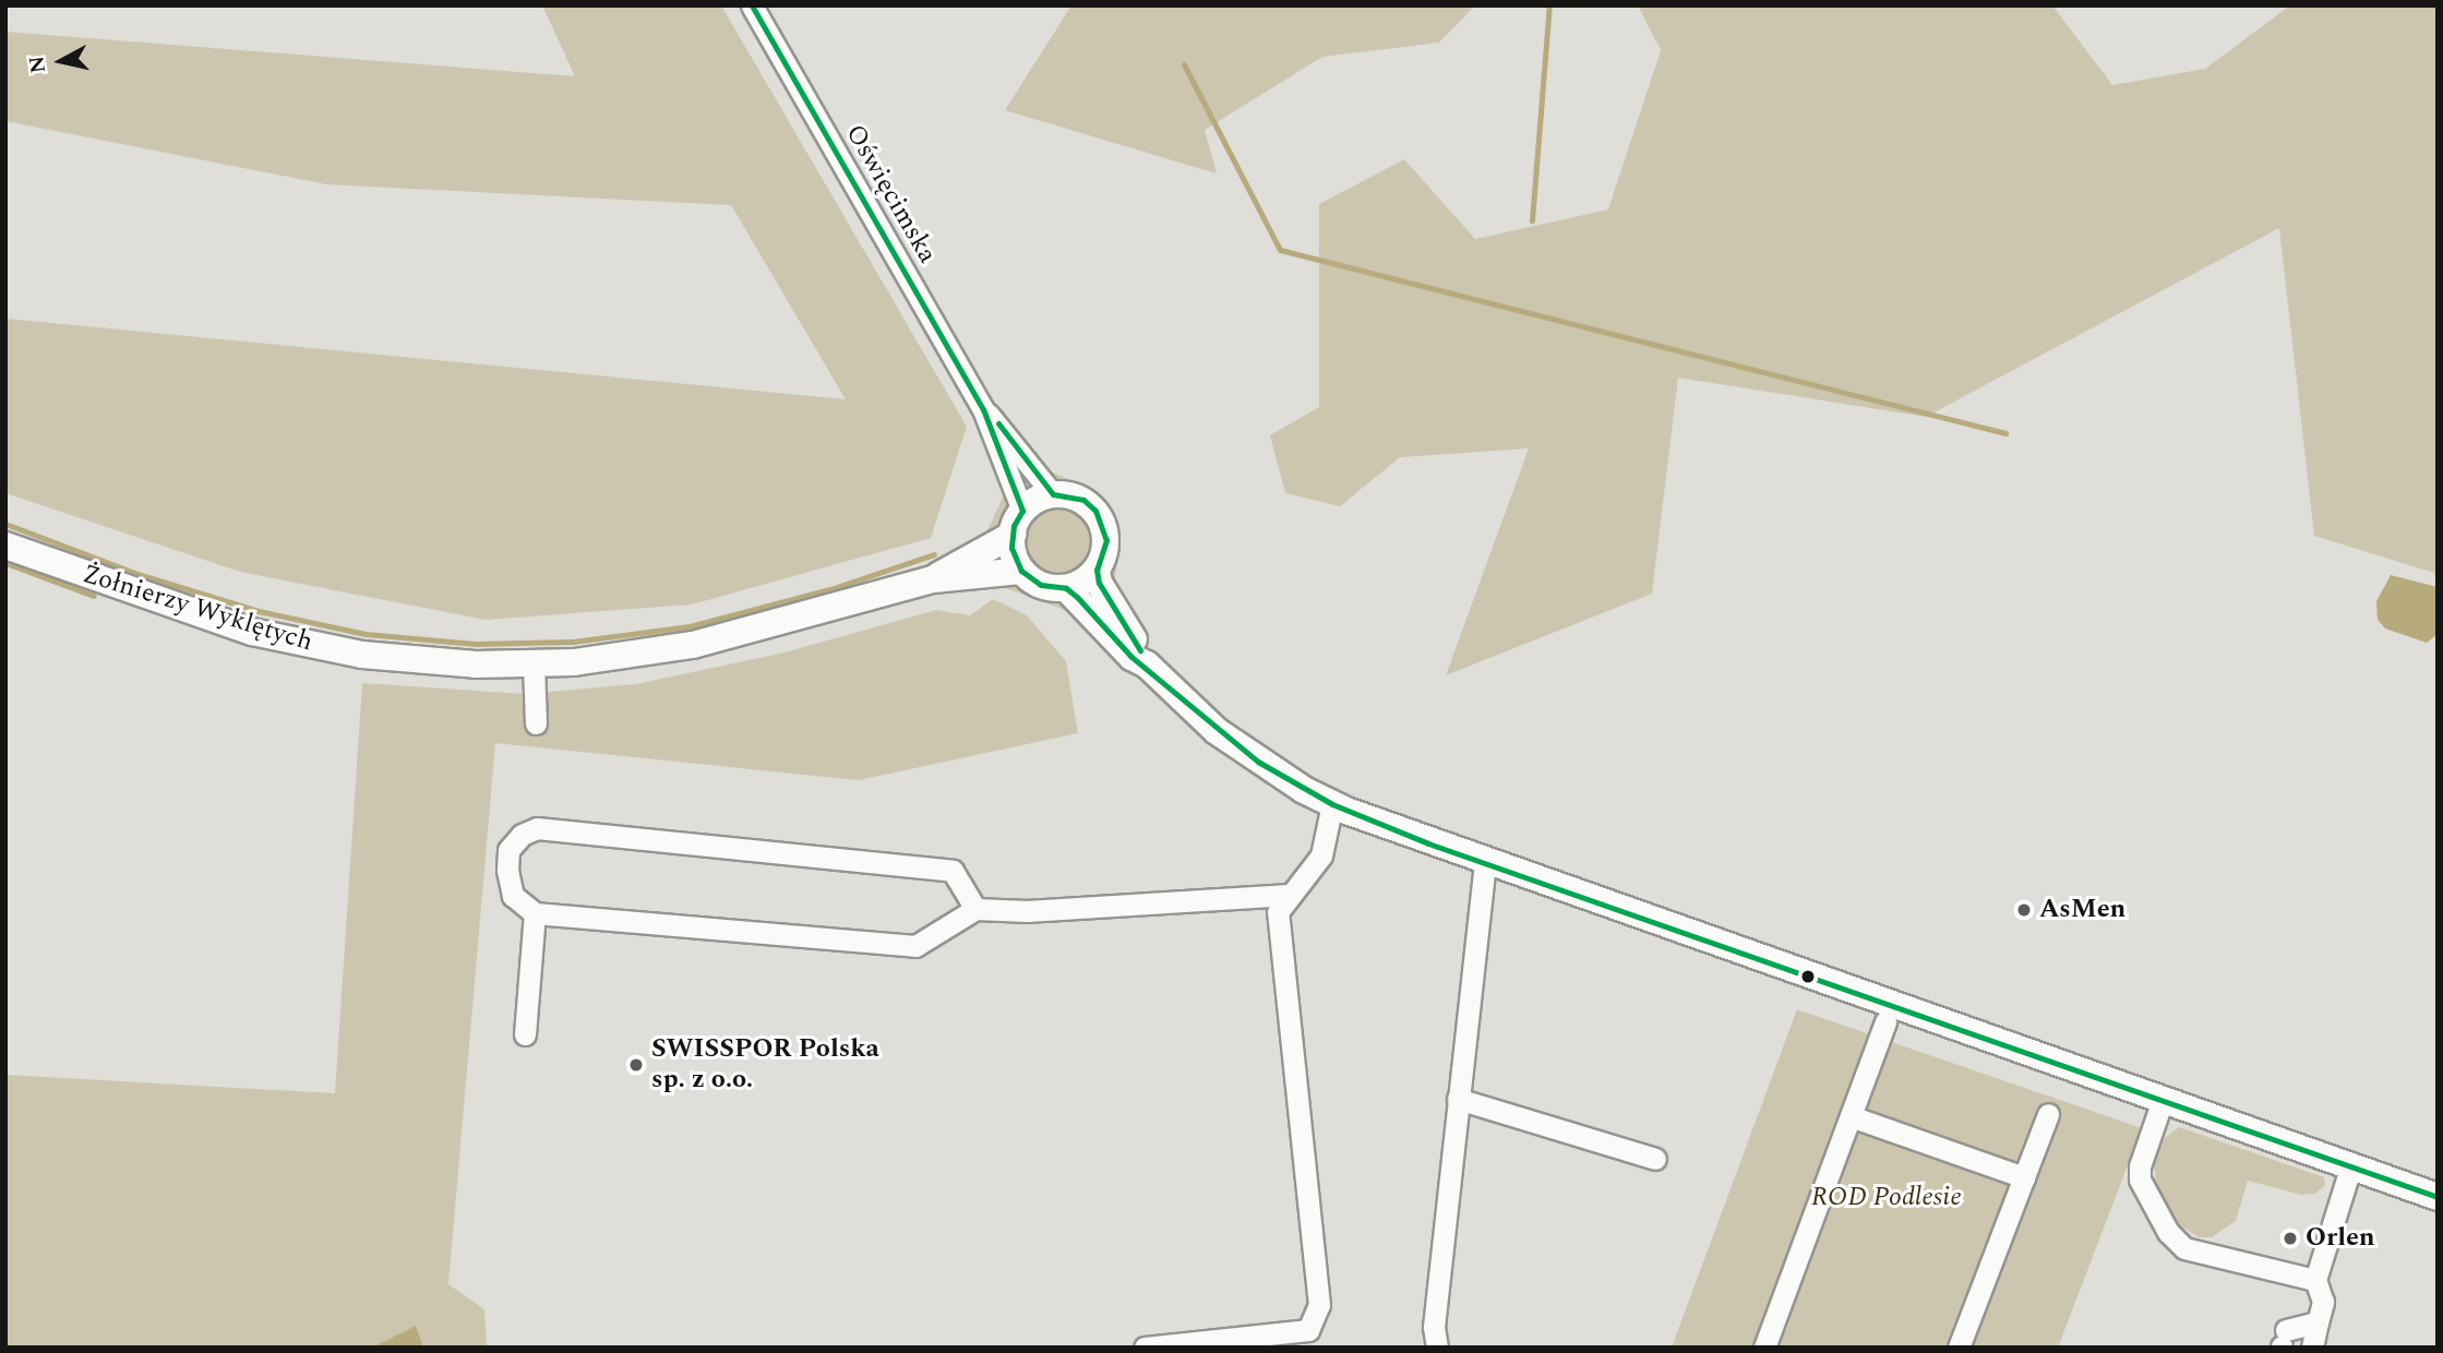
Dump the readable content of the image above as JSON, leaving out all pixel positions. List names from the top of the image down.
{
  "streets": {
    "main road": ["Żołnierzy Wyklętych"],
    "street": ["Oświęcimska"]
  },
  "crossings": [
    ["Oświęcimska", "Żołnierzy Wyklętych"]
  ],
  "parks": ["ROD Podlesie"],
  "places": ["AsMen", "SWISSPOR Polska sp. z o.o.", "Orlen"],
  "north": "left"
}
